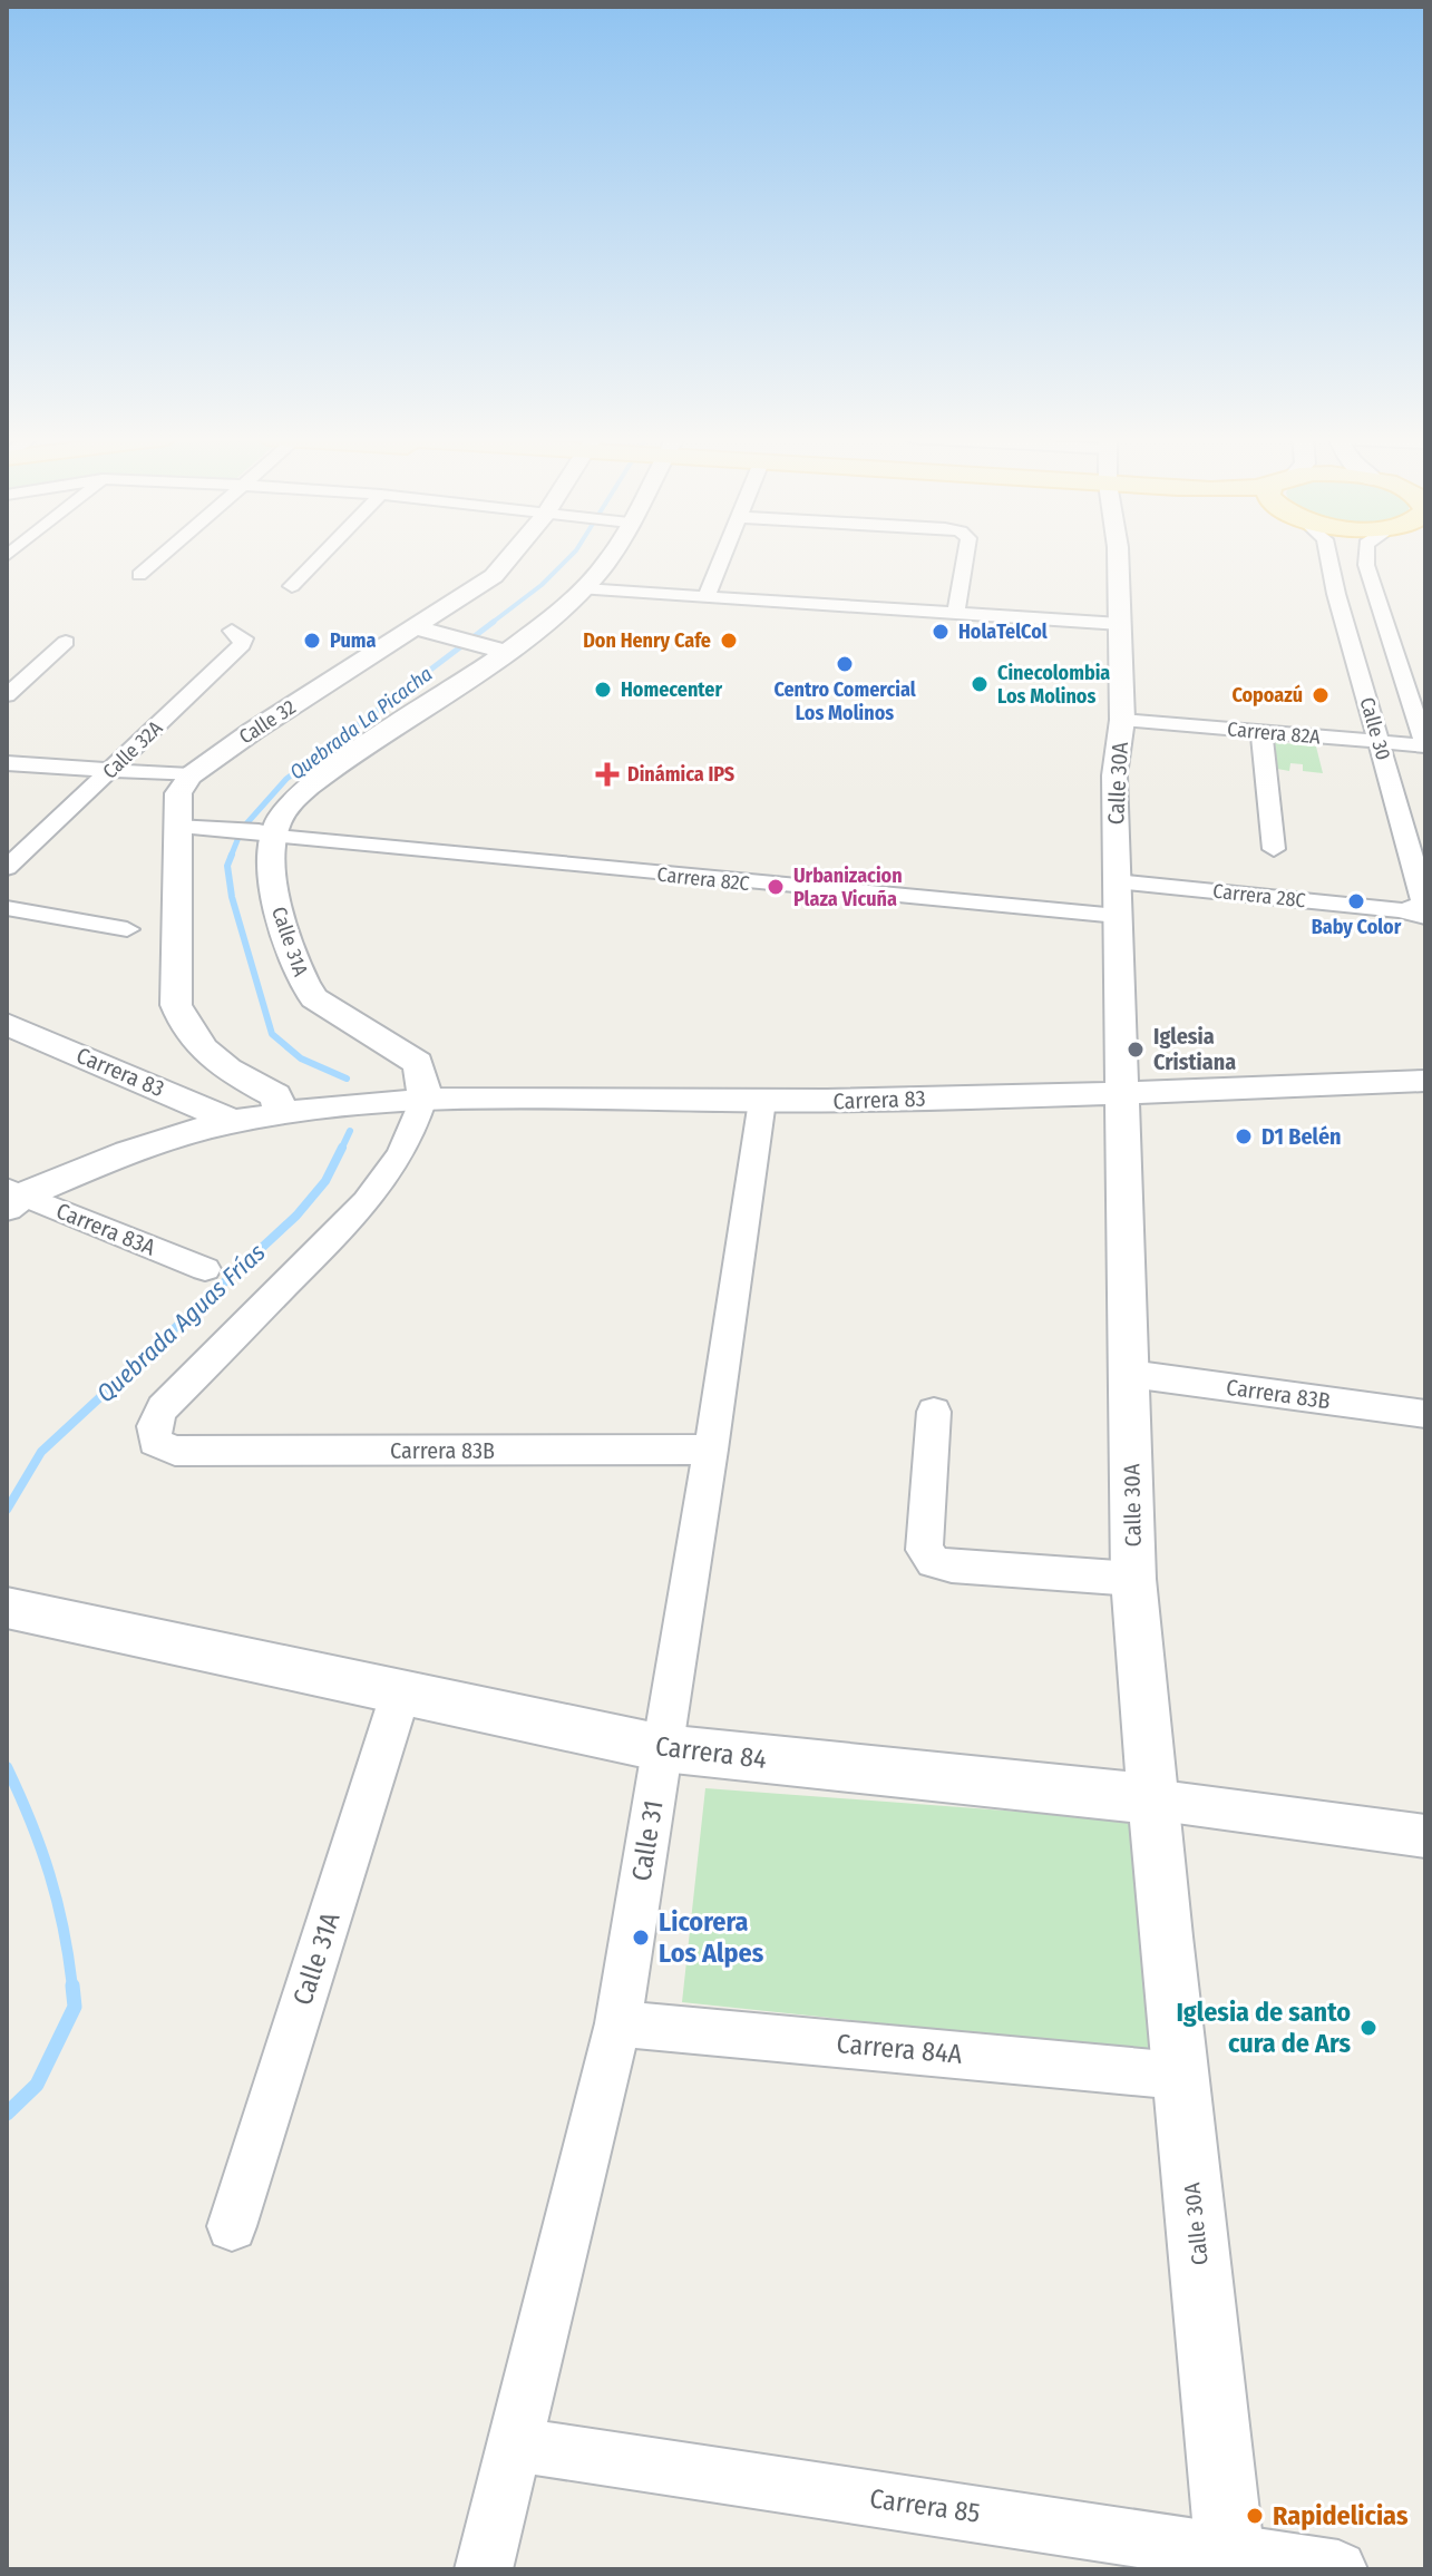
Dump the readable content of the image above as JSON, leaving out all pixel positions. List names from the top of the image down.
{
  "streets": {
    "street": [
      "Calle 32",
      "Calle 30",
      "Carrera 82A",
      "Calle 32A",
      "Calle 30A",
      "Carrera 82C",
      "Carrera 28C",
      "Calle 31A",
      "Carrera 83",
      "Carrera 83A",
      "Carrera 83B",
      "Carrera 84",
      "Calle 31",
      "Carrera 84A",
      "Carrera 85"
    ]
  },
  "crossings": [
    ["Calle 30", "Carrera 82A"],
    ["Calle 30", "Carrera 28C"],
    ["Carrera 82A", "Calle 30A"],
    ["Calle 30A", "Carrera 82C"],
    ["Calle 30A", "Carrera 28C"],
    ["Calle 30A", "Carrera 83"],
    ["Calle 30A", "Carrera 83B"],
    ["Calle 30A", "Carrera 84"],
    ["Calle 30A", "Carrera 84A"],
    ["Calle 30A", "Carrera 85"],
    ["Carrera 82C", "Carrera 28C"],
    ["Carrera 82C", "Calle 31A"],
    ["Calle 31A", "Carrera 83"],
    ["Calle 31A", "Carrera 84"],
    ["Carrera 83", "Carrera 83B"],
    ["Carrera 83", "Calle 31"],
    ["Carrera 83B", "Calle 31"],
    ["Carrera 84", "Calle 31"],
    ["Calle 31", "Carrera 84A"],
    ["Calle 31", "Carrera 85"]
  ],
  "water": ["Quebrada La Picacha", "Quebrada Aguas Frías"],
  "places": {
    "other": [
      "HolaTelCol",
      "Puma",
      "Don Henry Cafe",
      "Centro Comercial Los Molinos",
      "Cinecolombia Los Molinos",
      "Homecenter",
      "Copoazú",
      "Urbanizacion Plaza Vicuña",
      "Baby Color",
      "Iglesia Cristiana",
      "D1 Belén",
      "Licorera Los Alpes",
      "Iglesia de santo cura de Ars",
      "Rapidelicias"
    ],
    "health": ["Dinámica IPS"]
  }
}
